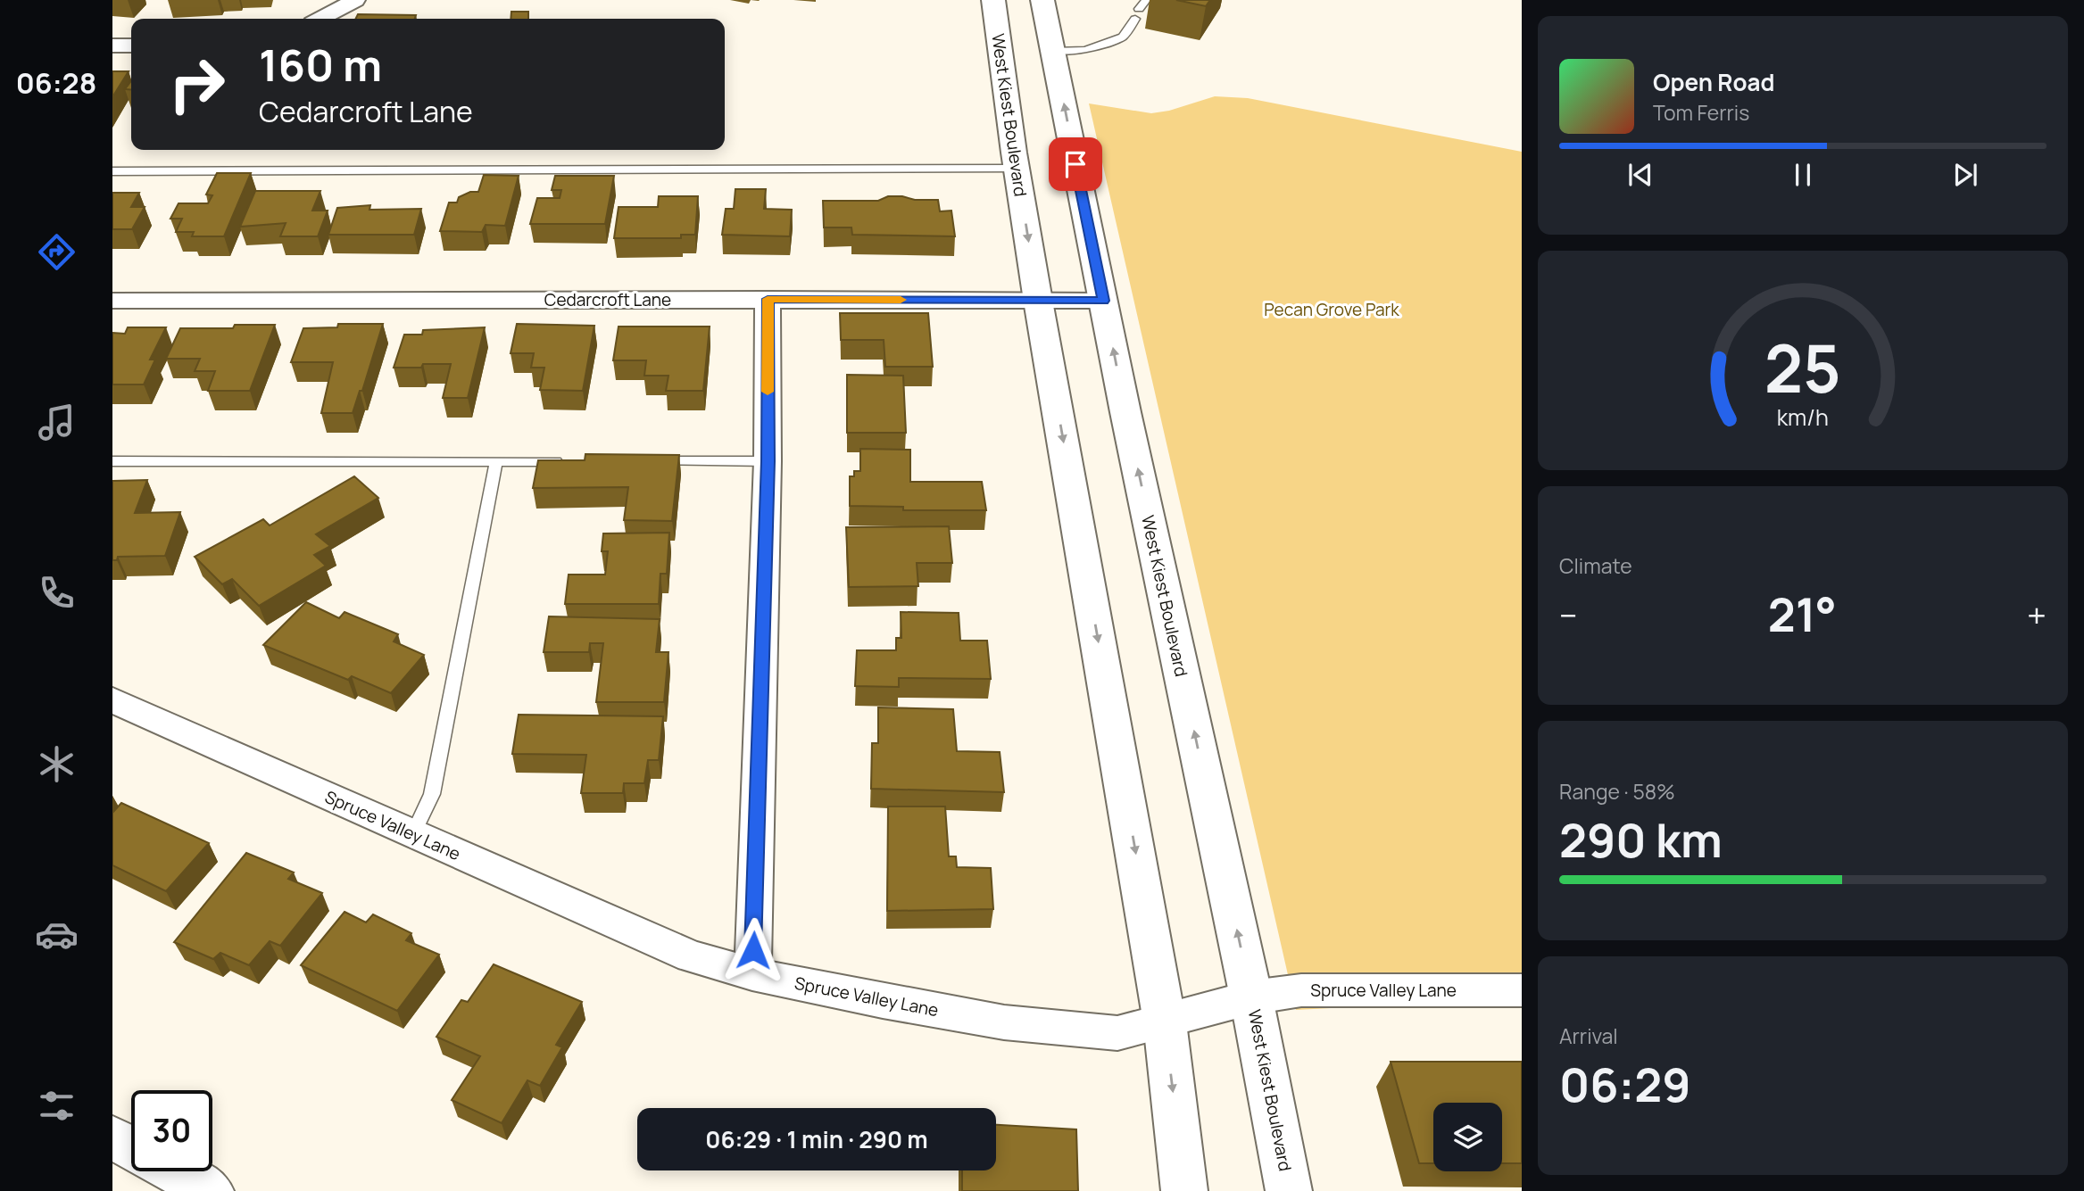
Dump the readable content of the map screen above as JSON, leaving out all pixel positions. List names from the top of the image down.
{
  "streets": {
    "main road": ["West Kiest Boulevard"],
    "street": ["Cedarcroft Lane", "Spruce Valley Lane"]
  },
  "crossings": [
    ["West Kiest Boulevard", "Cedarcroft Lane"],
    ["West Kiest Boulevard", "Spruce Valley Lane"]
  ],
  "parks": ["Pecan Grove Park"],
  "page": {
    "tabs": "06:28",
    "turn": ["160 m", "Cedarcroft Lane"],
    "song": ["Open Road", "Tom Ferris"],
    "tile": [
      "Climate",
      ["Range · 58%", "290 km"],
      ["Arrival", "06:29"]
    ],
    "heat": ["−", "21°", "+"],
    "limit": "30",
    "trip": "06:29 · 1 min · 290 m",
    "gauge": ["25", "km/h"]
  }
}
